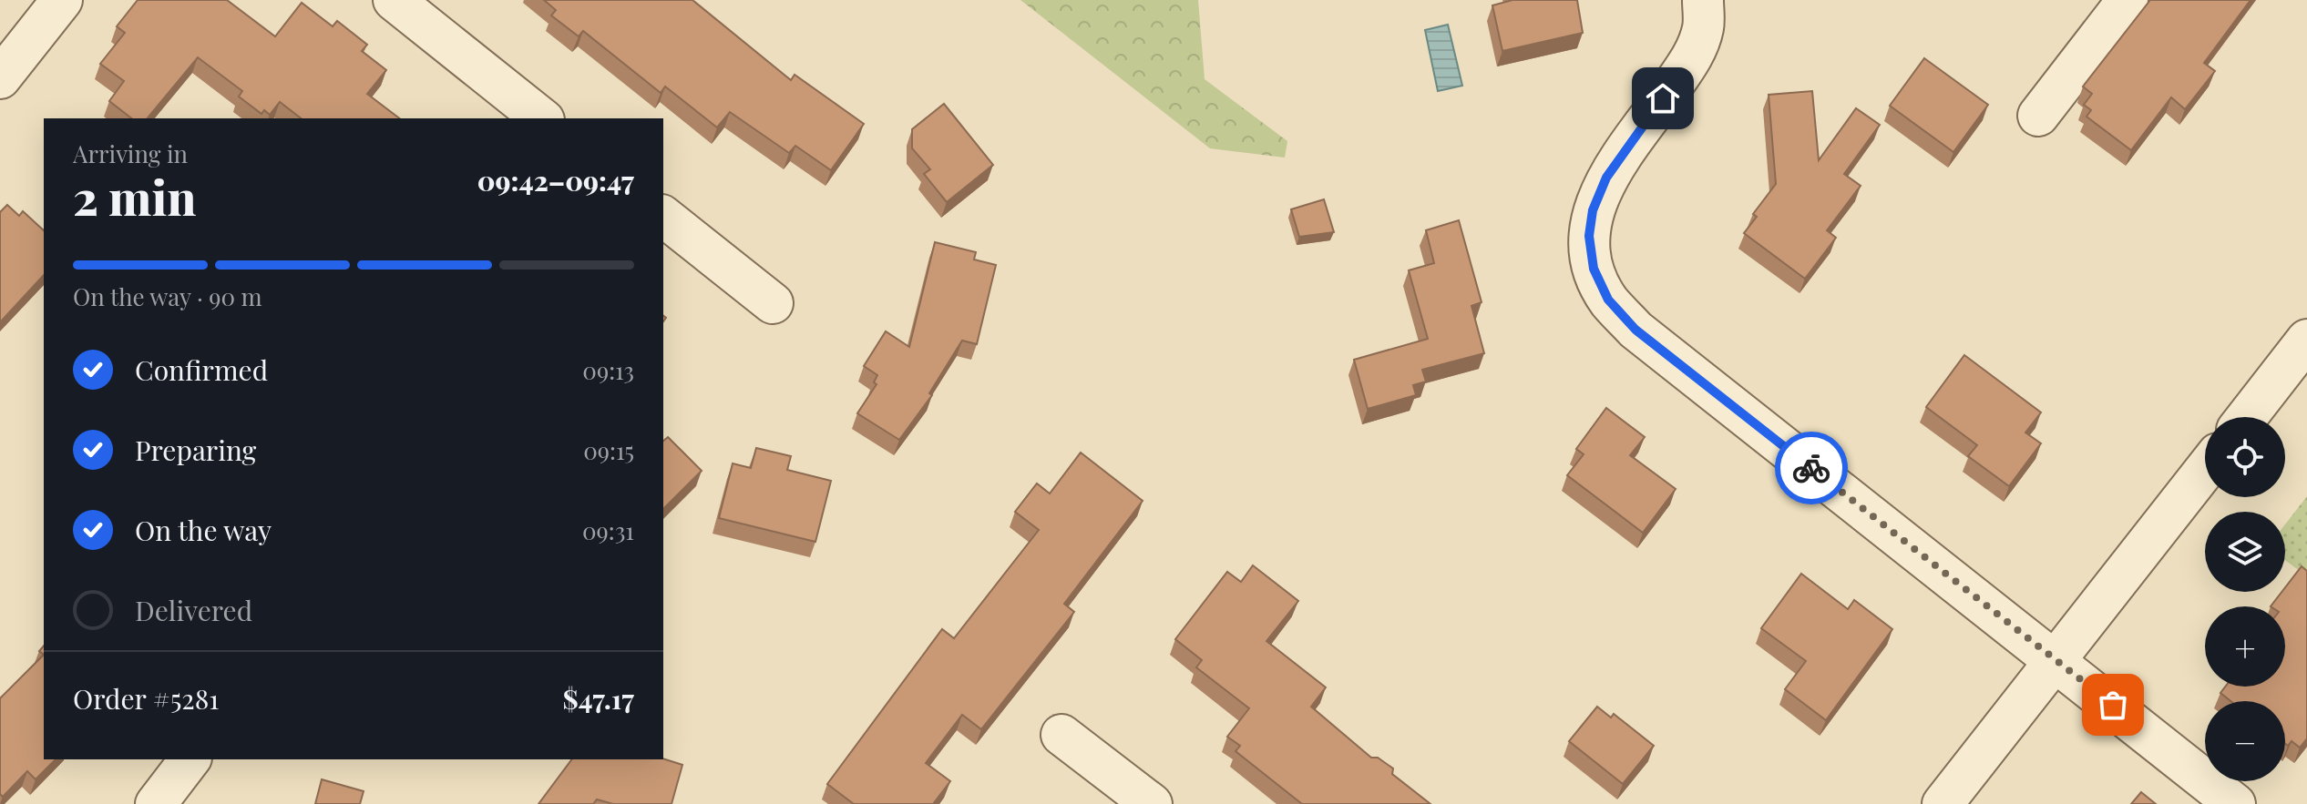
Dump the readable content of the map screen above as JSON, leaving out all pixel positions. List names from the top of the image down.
{
  "page": {
    "heading": ["2 min", "Arriving in", "09:42–09:47"],
    "panel": ["Order #5281", "$47.17"],
    "bar": "On the way · 90 m",
    "list": [
      ["Confirmed", "09:13"],
      ["Preparing", "09:15"],
      ["On the way", "09:31"],
      "Delivered"
    ],
    "map_buttons": ["+", "−"]
  }
}
